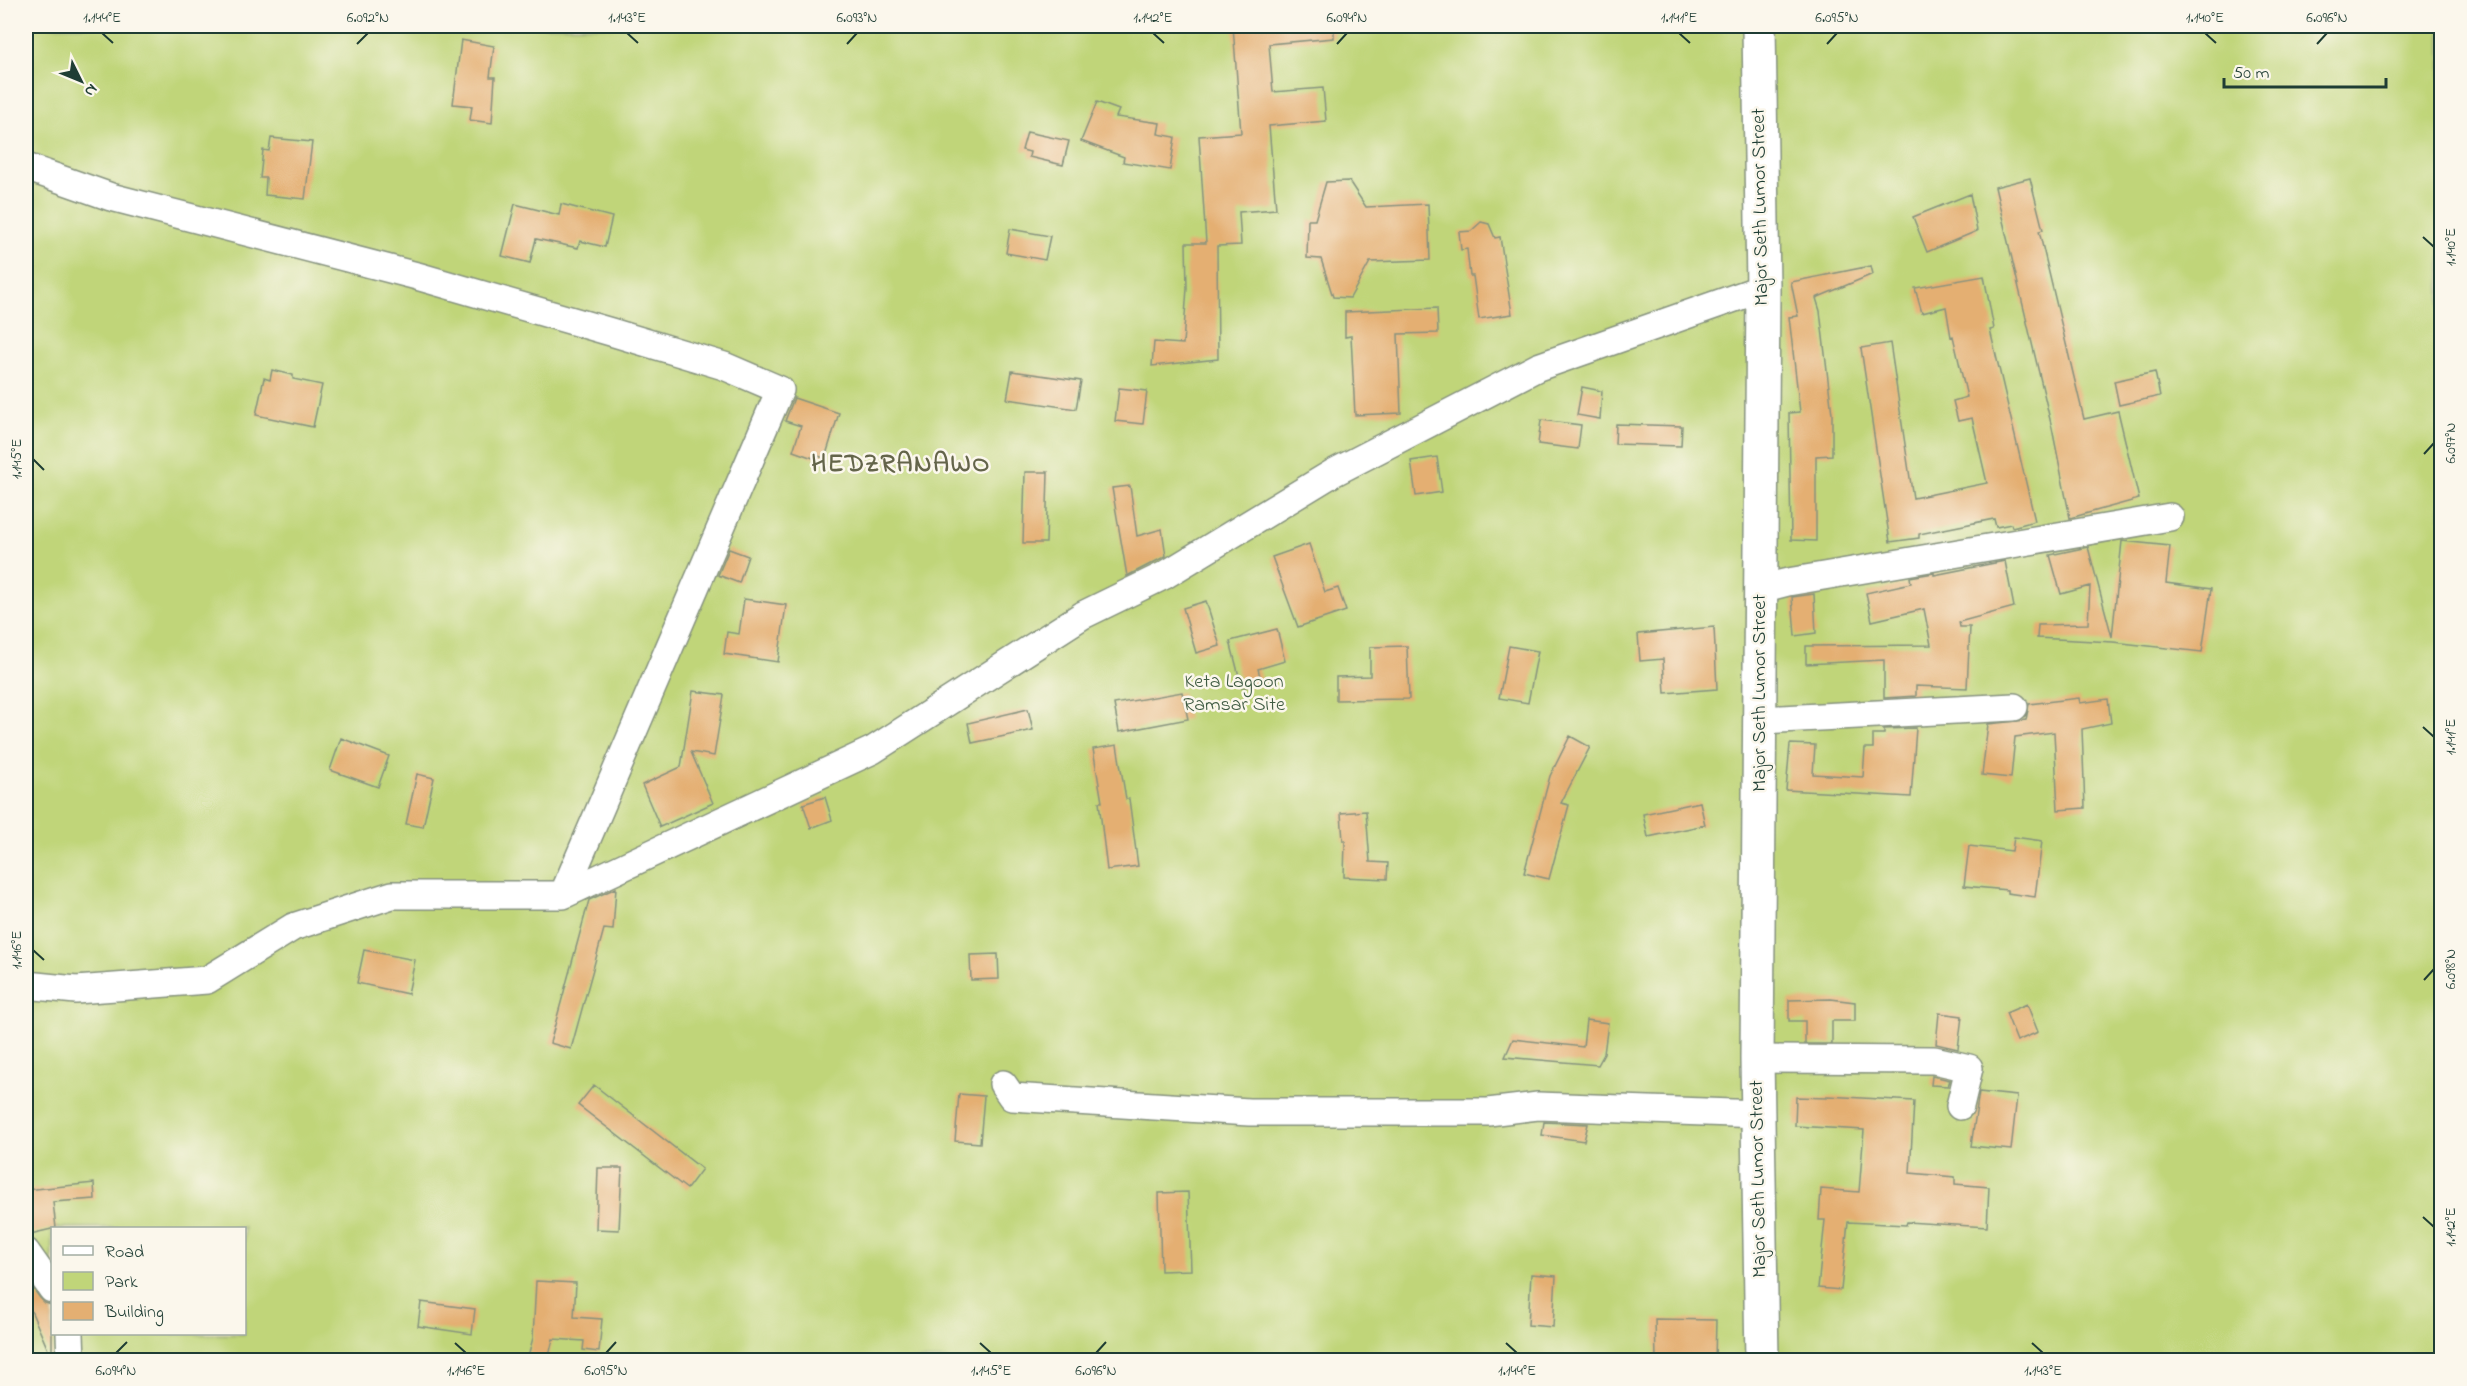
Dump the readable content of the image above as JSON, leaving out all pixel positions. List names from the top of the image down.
{
  "streets": {
    "main road": ["Major Seth Lumor Street"]
  },
  "districts": ["HEDZRANAWO"],
  "parks": ["Keta Lagoon Ramsar Site"],
  "legend": ["Road", "Park", "Building"],
  "scale_bar": "50 m",
  "north": "bottom right",
  "coordinates": [
    "1.144°E",
    "6.092°N",
    "1.143°E",
    "6.093°N",
    "1.142°E",
    "6.094°N",
    "1.141°E",
    "6.095°N",
    "1.140°E",
    "6.096°N",
    "6.097°N",
    "1.145°E",
    "1.146°E",
    "6.098°N"
  ]
}
